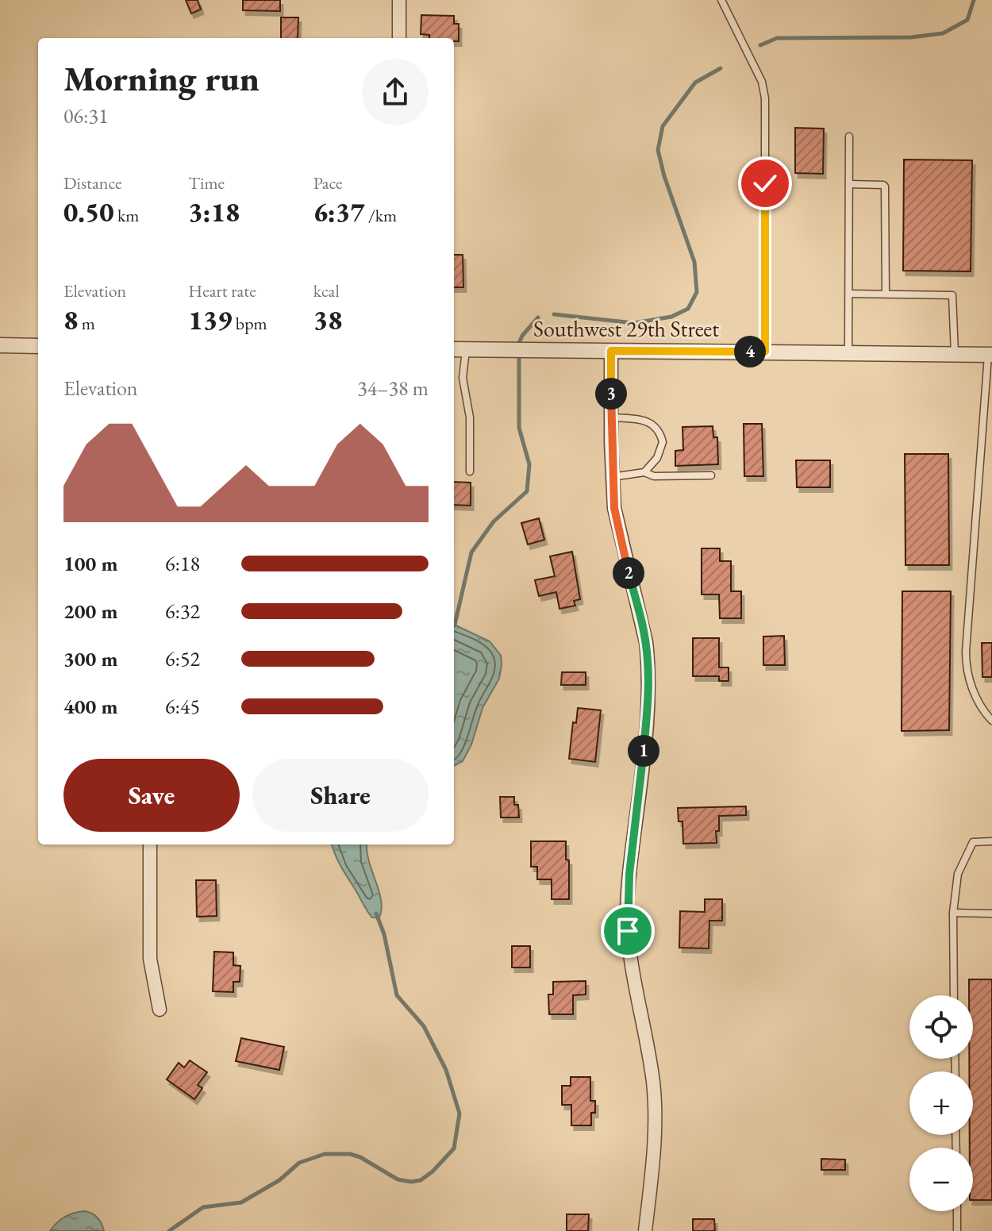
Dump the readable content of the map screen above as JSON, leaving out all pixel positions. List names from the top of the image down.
{
  "streets": {
    "street": ["Southwest 29th Street"]
  },
  "page": {
    "heading": ["Morning run", "06:31"],
    "stats": [
      ["Distance", "0.50 km"],
      ["Time", "3:18"],
      ["Pace", "6:37 /km"],
      ["Elevation", "8 m"],
      ["Heart rate", "139 bpm"],
      ["kcal", "38"]
    ],
    "pins": [
      "4",
      "3",
      "2",
      "1"
    ],
    "chart": ["Elevation", "34–38 m"],
    "list": [
      {
        "name": "100 m",
        "note": "6:18"
      },
      {
        "name": "200 m",
        "note": "6:32"
      },
      {
        "name": "300 m",
        "note": "6:52"
      },
      {
        "name": "400 m",
        "note": "6:45"
      }
    ],
    "buttons": ["Save", "Share"],
    "map_buttons": ["+", "−"]
  }
}
